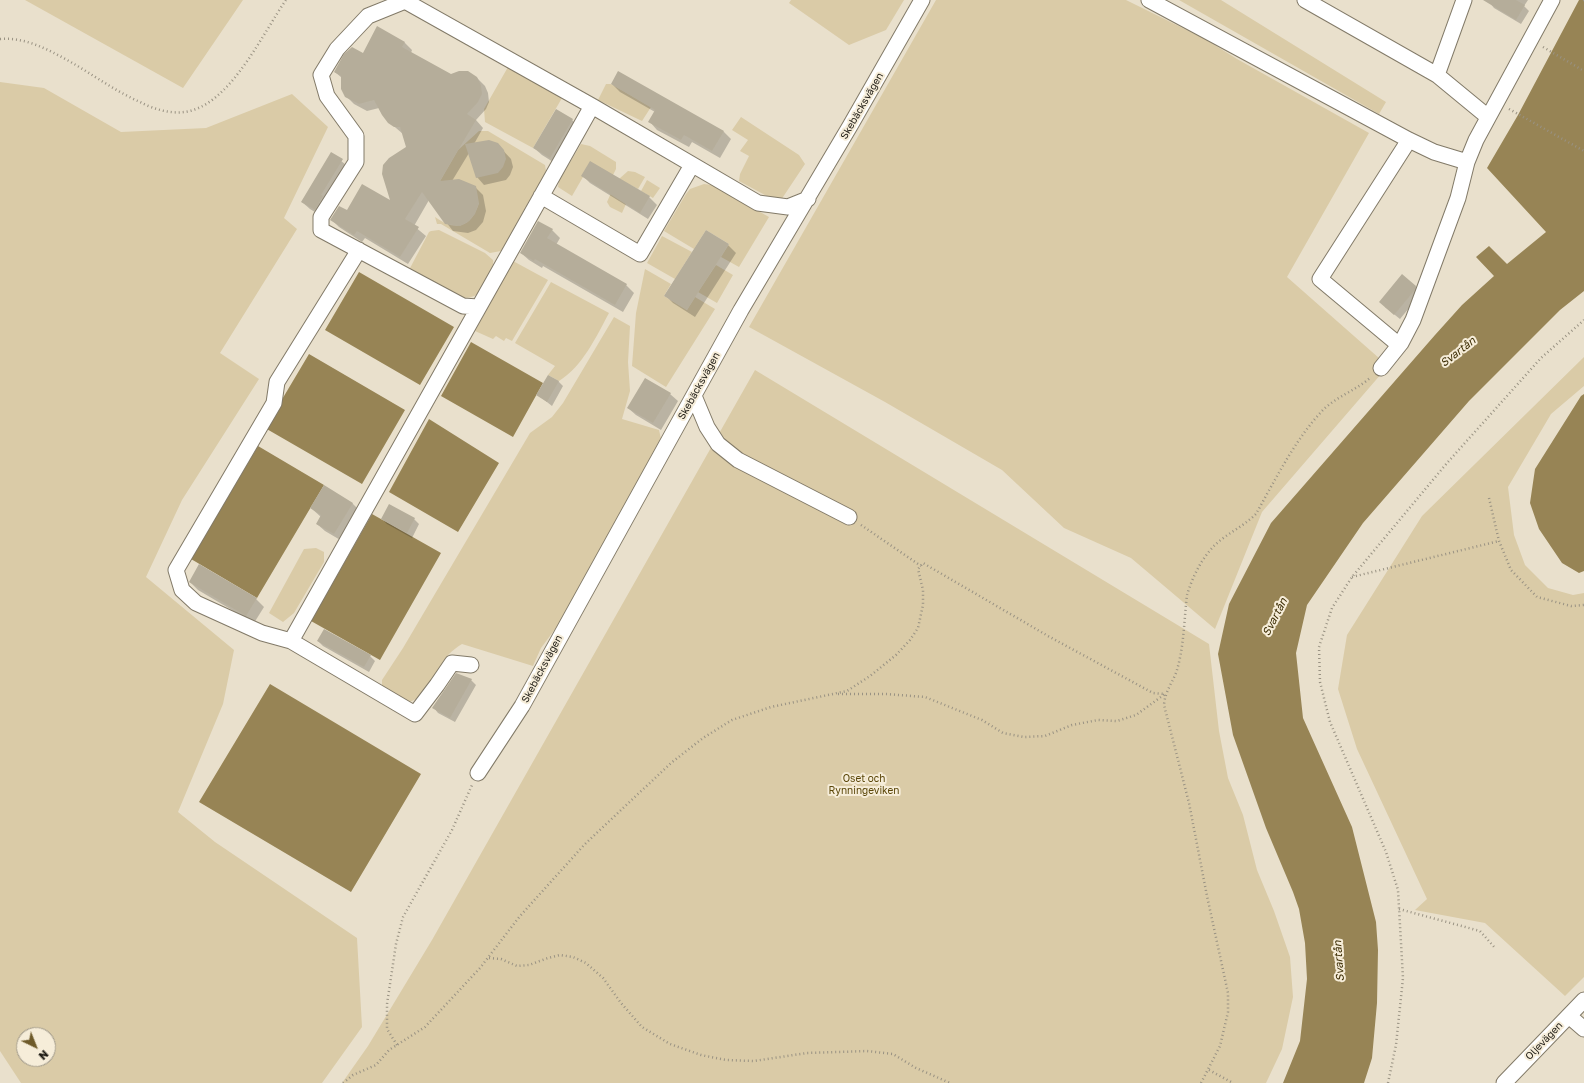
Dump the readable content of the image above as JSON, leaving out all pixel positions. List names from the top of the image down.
{
  "streets": {
    "street": ["Skebäcksvägen", "Oljevägen"]
  },
  "water": ["Svartån"],
  "parks": ["Oset och Rynningeviken"],
  "north": "bottom right"
}
